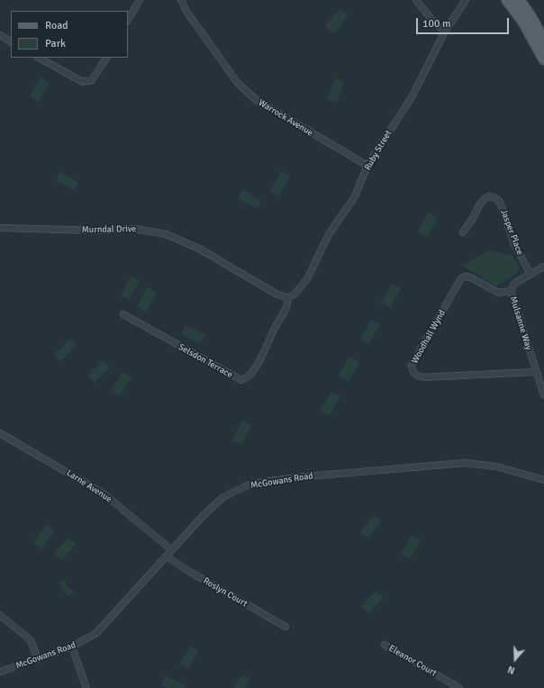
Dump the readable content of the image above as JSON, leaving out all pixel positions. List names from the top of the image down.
{
  "streets": {
    "street": [
      "Warrock Avenue",
      "Ruby Street",
      "Murndal Drive",
      "Jasper Place",
      "Mulsanne Way",
      "Woodhall Wynd",
      "Selsdon Terrace",
      "McGowans Road",
      "Larne Avenue",
      "Roslyn Court",
      "Eleanor Court"
    ]
  },
  "crossings": [
    ["Warrock Avenue", "Ruby Street"],
    ["Ruby Street", "Murndal Drive"],
    ["Ruby Street", "Selsdon Terrace"],
    ["Murndal Drive", "Selsdon Terrace"],
    ["Jasper Place", "Mulsanne Way"],
    ["Mulsanne Way", "Woodhall Wynd"],
    ["McGowans Road", "Larne Avenue"],
    ["McGowans Road", "Roslyn Court"]
  ],
  "legend": ["Road", "Park"],
  "scale_bar": "100 m",
  "north": "bottom"
}
